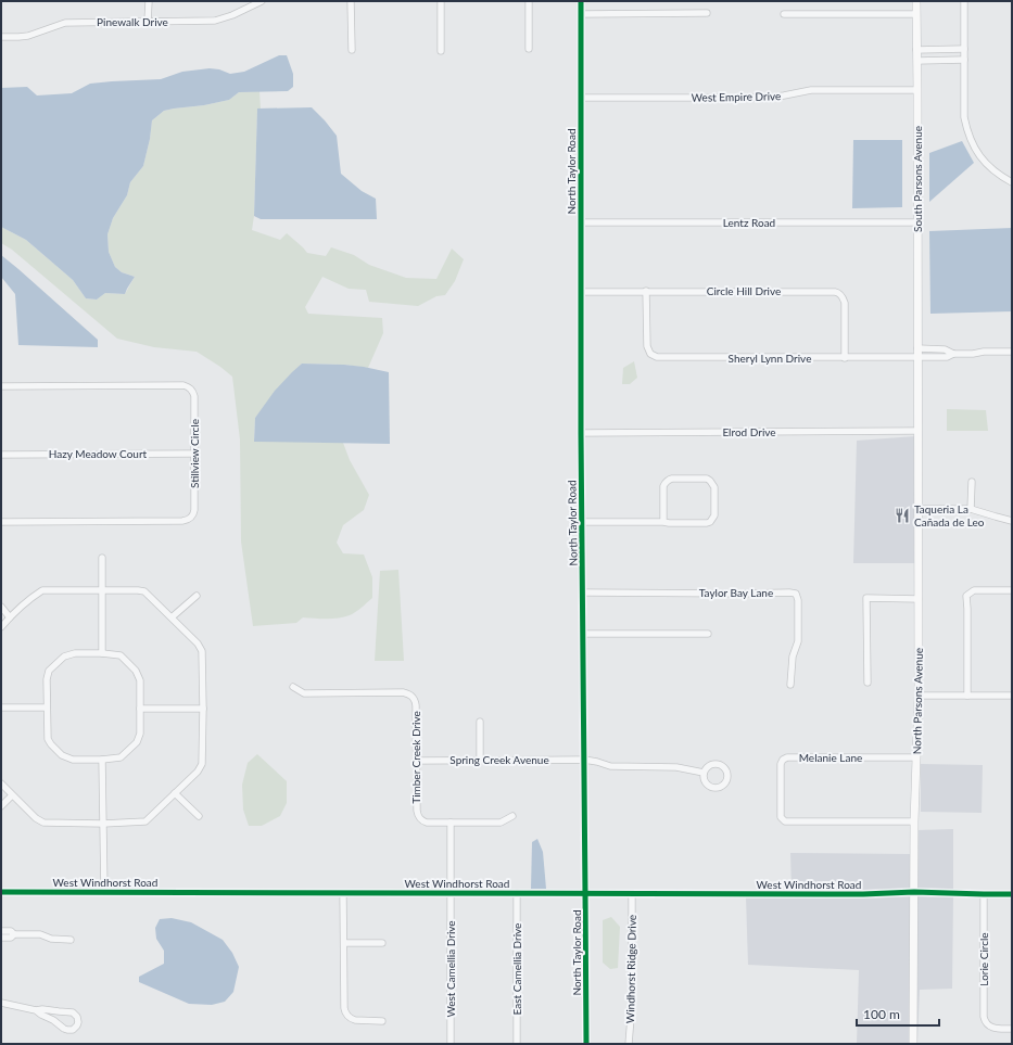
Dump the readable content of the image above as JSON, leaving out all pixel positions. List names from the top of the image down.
{
  "streets": {
    "main road": ["South Parsons Avenue", "North Parsons Avenue"],
    "street": [
      "Pinewalk Drive",
      "West Empire Drive",
      "North Taylor Road",
      "Lentz Road",
      "Circle Hill Drive",
      "Sheryl Lynn Drive",
      "Elrod Drive",
      "Hazy Meadow Court",
      "Stillview Circle",
      "Taylor Bay Lane",
      "Timber Creek Drive",
      "Melanie Lane",
      "Spring Creek Avenue",
      "West Windhorst Road",
      "Lorie Circle",
      "West Camellia Drive",
      "East Camellia Drive",
      "Windhorst Ridge Drive"
    ]
  },
  "crossings": [
    ["West Empire Drive", "North Taylor Road"],
    ["West Empire Drive", "South Parsons Avenue"],
    ["North Taylor Road", "Lentz Road"],
    ["North Taylor Road", "Circle Hill Drive"],
    ["North Taylor Road", "Elrod Drive"],
    ["North Taylor Road", "Taylor Bay Lane"],
    ["North Taylor Road", "Spring Creek Avenue"],
    ["North Taylor Road", "West Windhorst Road"],
    ["South Parsons Avenue", "Lentz Road"],
    ["South Parsons Avenue", "Sheryl Lynn Drive"],
    ["South Parsons Avenue", "North Parsons Avenue"],
    ["Circle Hill Drive", "Sheryl Lynn Drive"],
    ["Sheryl Lynn Drive", "North Parsons Avenue"],
    ["Elrod Drive", "North Parsons Avenue"],
    ["Hazy Meadow Court", "Stillview Circle"],
    ["North Parsons Avenue", "Melanie Lane"],
    ["North Parsons Avenue", "West Windhorst Road"],
    ["Timber Creek Drive", "Spring Creek Avenue"],
    ["Timber Creek Drive", "West Camellia Drive"],
    ["West Windhorst Road", "Lorie Circle"],
    ["West Windhorst Road", "West Camellia Drive"],
    ["West Windhorst Road", "East Camellia Drive"],
    ["West Windhorst Road", "Windhorst Ridge Drive"]
  ],
  "places": {
    "restaurant": ["Taqueria La Cañada de Leo"]
  },
  "scale_bar": "100 m"
}
